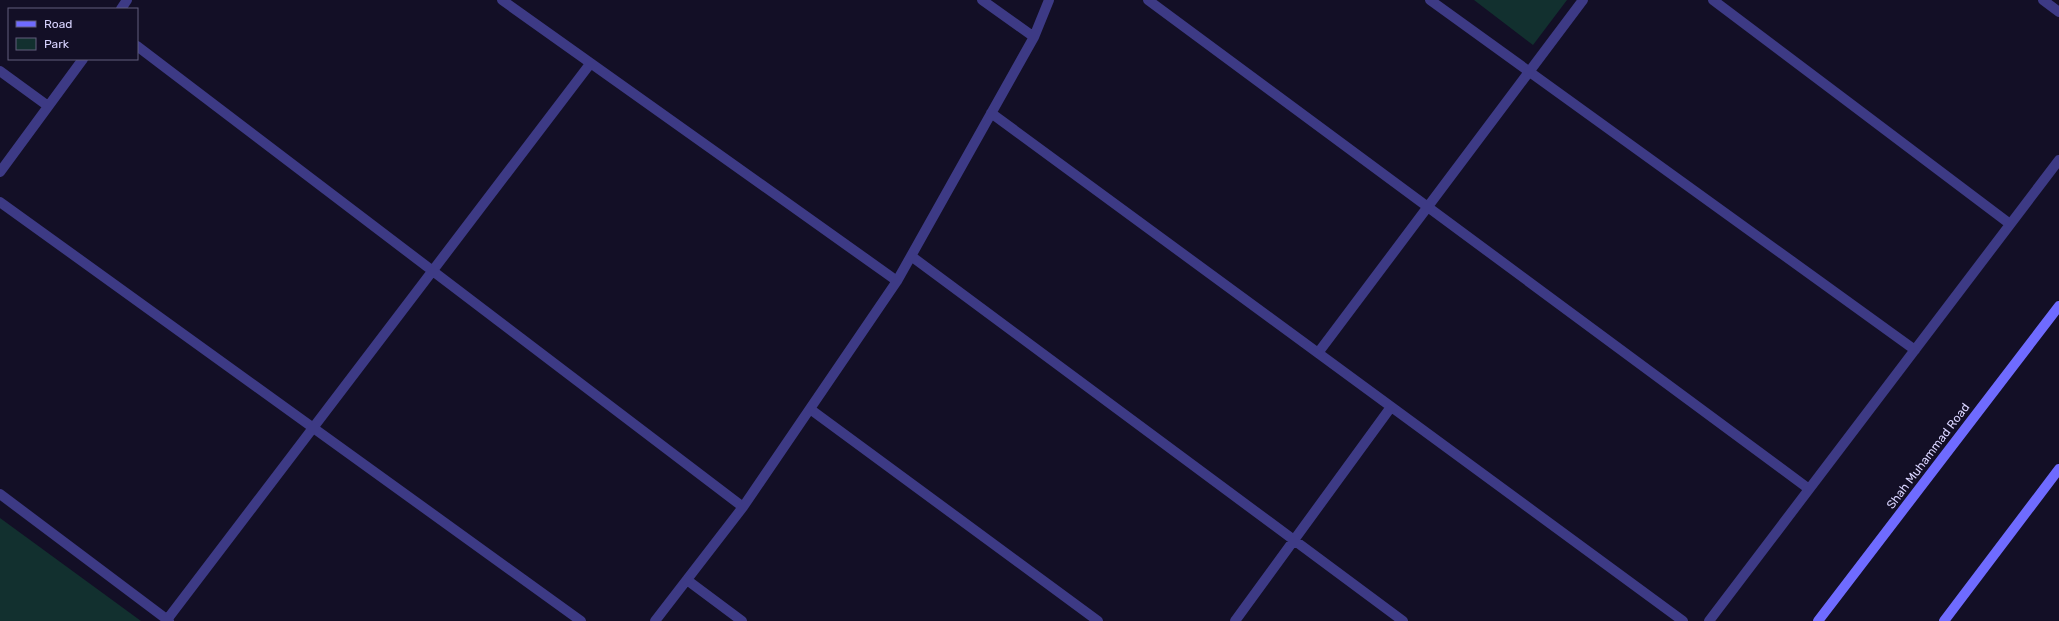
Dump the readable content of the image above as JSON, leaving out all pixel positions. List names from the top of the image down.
{
  "streets": {
    "street": ["Shah Muhammad Road"]
  },
  "legend": ["Road", "Park"]
}
